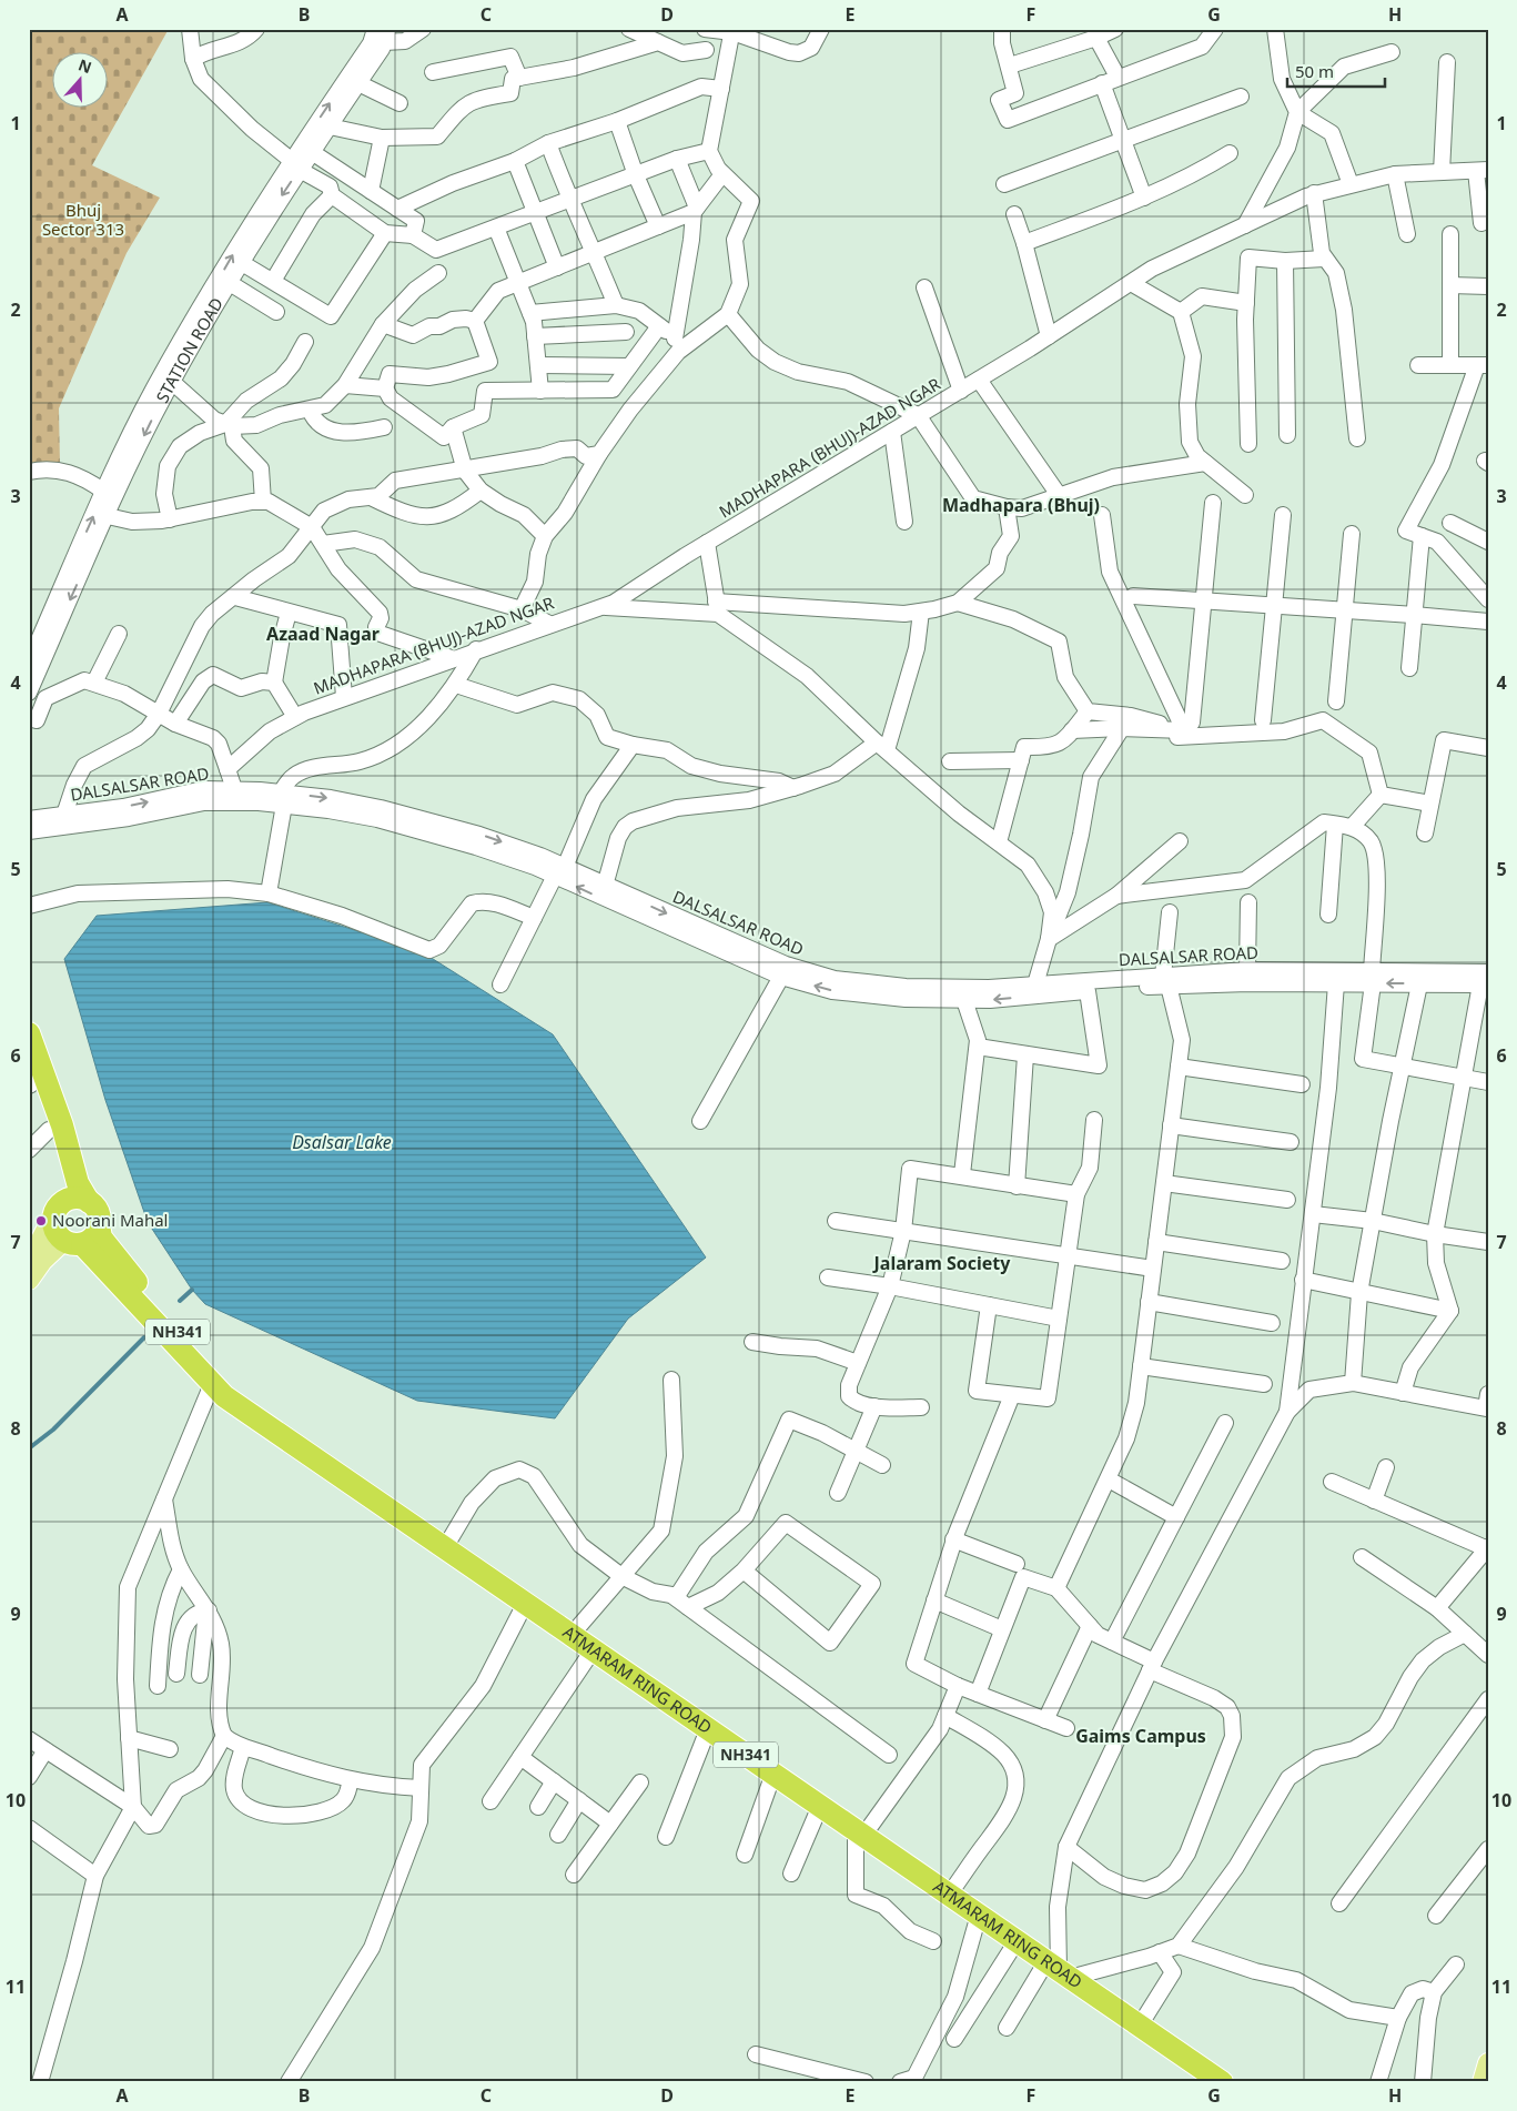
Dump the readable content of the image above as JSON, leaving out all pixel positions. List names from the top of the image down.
{
  "streets": {
    "highway": ["NH341", "ATMARAM RING ROAD"],
    "street": ["STATION ROAD", "MADHAPARA (BHUJ)-AZAD NGAR", "DALSALSAR ROAD"]
  },
  "crossings": [
    ["NH341", "ATMARAM RING ROAD"]
  ],
  "districts": [
    "Madhapara (Bhuj)",
    "Azaad Nagar",
    "Jalaram Society",
    "Gaims Campus"
  ],
  "water": ["Dsalsar Lake"],
  "parks": ["Bhuj Sector 313"],
  "places": ["Noorani Mahal"],
  "scale_bar": "50 m",
  "north": "top",
  "grid": {
    "columns": [
      "A",
      "B",
      "C",
      "D",
      "E",
      "F",
      "G",
      "H"
    ],
    "rows": [
      "1",
      "2",
      "3",
      "4",
      "5",
      "6",
      "7",
      "8",
      "9",
      "10",
      "11"
    ]
  }
}
